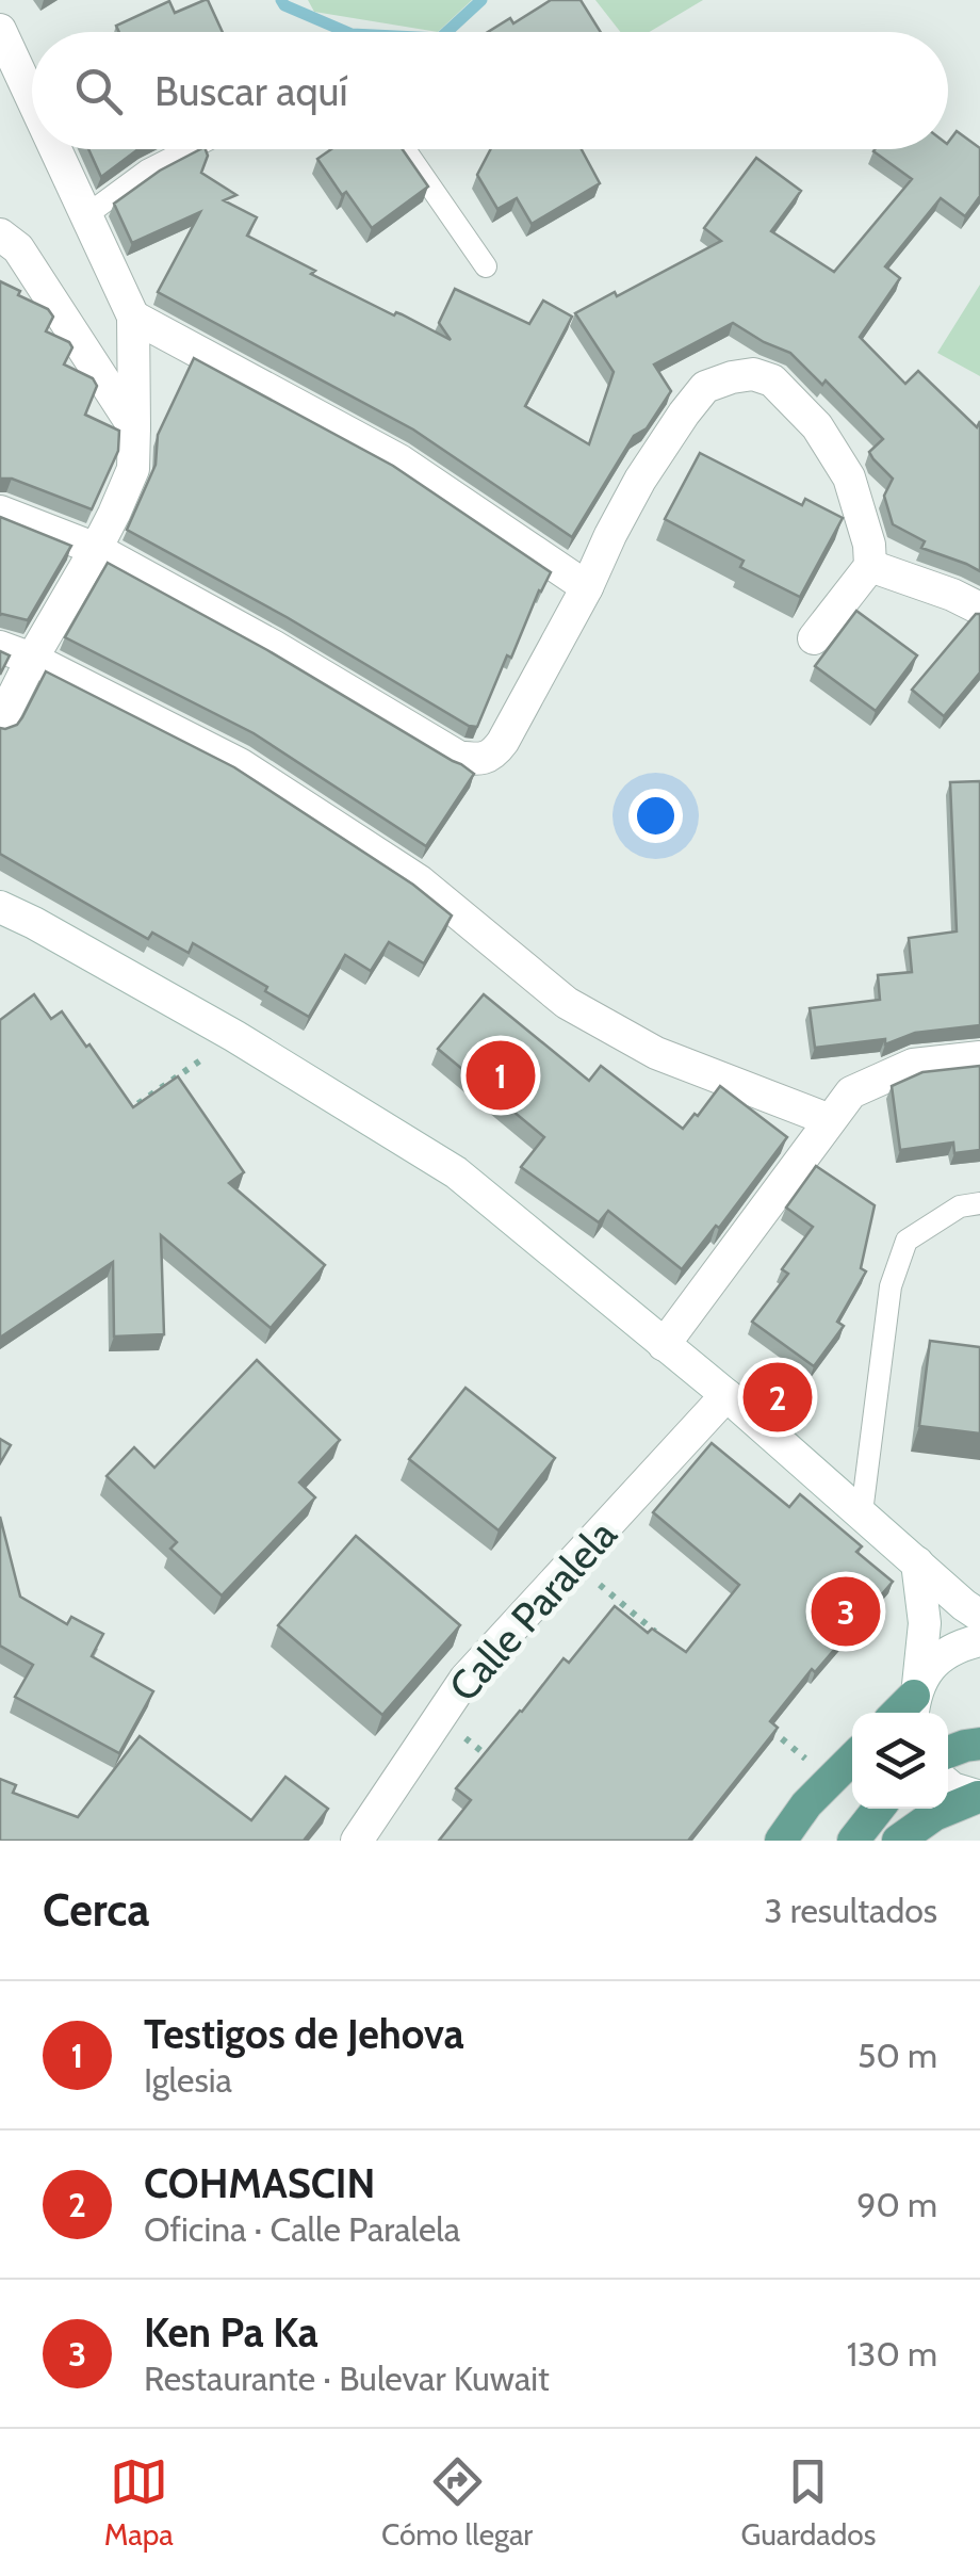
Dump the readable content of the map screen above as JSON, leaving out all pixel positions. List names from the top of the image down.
{
  "streets": {
    "street": ["Calle Paralela"]
  },
  "page": {
    "search": "Buscar aquí",
    "pins": ["1", "2", "3"],
    "heading": ["Cerca", "3 resultados"],
    "list": [
      {
        "mark": "1",
        "name": "Testigos de Jehova",
        "note": "Iglesia",
        "value": "50 m"
      },
      {
        "mark": "2",
        "name": "COHMASCIN",
        "note": "Oficina · Calle Paralela",
        "value": "90 m"
      },
      {
        "mark": "3",
        "name": "Ken Pa Ka",
        "note": "Restaurante · Bulevar Kuwait",
        "value": "130 m"
      }
    ],
    "nav": ["Mapa", "Cómo llegar", "Guardados"]
  }
}
